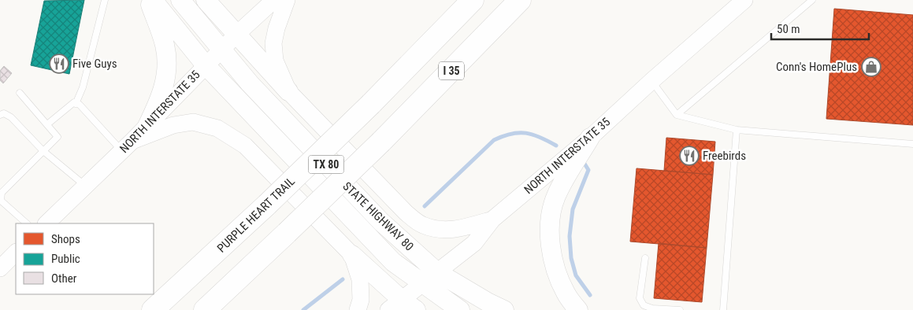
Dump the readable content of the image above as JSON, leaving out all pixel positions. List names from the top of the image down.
{
  "streets": {
    "highway": ["I 35", "PURPLE HEART TRAIL"],
    "main road": ["NORTH INTERSTATE 35", "TX 80", "STATE HIGHWAY 80"]
  },
  "crossings": [
    ["NORTH INTERSTATE 35", "TX 80"],
    ["NORTH INTERSTATE 35", "STATE HIGHWAY 80"],
    ["TX 80", "STATE HIGHWAY 80"]
  ],
  "places": {
    "restaurant": ["Five Guys", "Freebirds"],
    "shop": ["Conn's HomePlus"]
  },
  "legend": ["Shops", "Public", "Other"],
  "scale_bar": "50 m"
}
